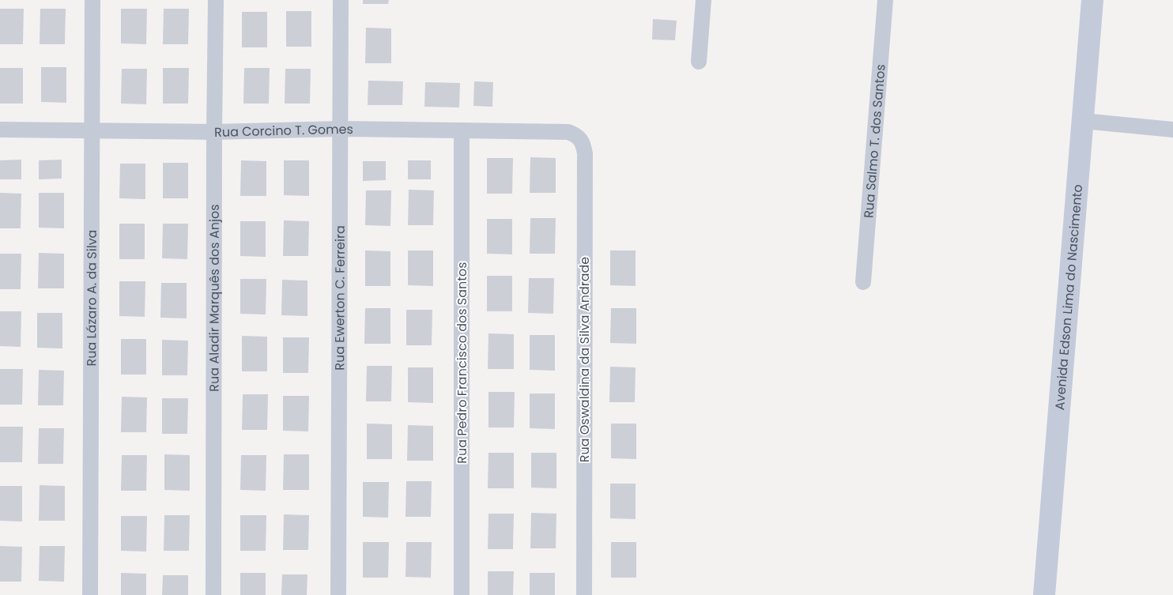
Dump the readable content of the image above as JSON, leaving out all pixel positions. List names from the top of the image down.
{
  "streets": {
    "street": [
      "Rua Corcino T. Gomes",
      "Rua Salmo T. dos Santos",
      "Rua Aladir Marquês dos Anjos",
      "Rua Ewerton C. Ferreira",
      "Rua Lázaro A. da Silva",
      "Avenida Edson Lima do Nascimento",
      "Rua Oswaldina da Silva Andrade",
      "Rua Pedro Francisco dos Santos"
    ]
  },
  "crossings": [
    ["Rua Corcino T. Gomes", "Rua Aladir Marquês dos Anjos"],
    ["Rua Corcino T. Gomes", "Rua Ewerton C. Ferreira"],
    ["Rua Corcino T. Gomes", "Rua Lázaro A. da Silva"],
    ["Rua Corcino T. Gomes", "Rua Oswaldina da Silva Andrade"],
    ["Rua Corcino T. Gomes", "Rua Pedro Francisco dos Santos"]
  ]
}
